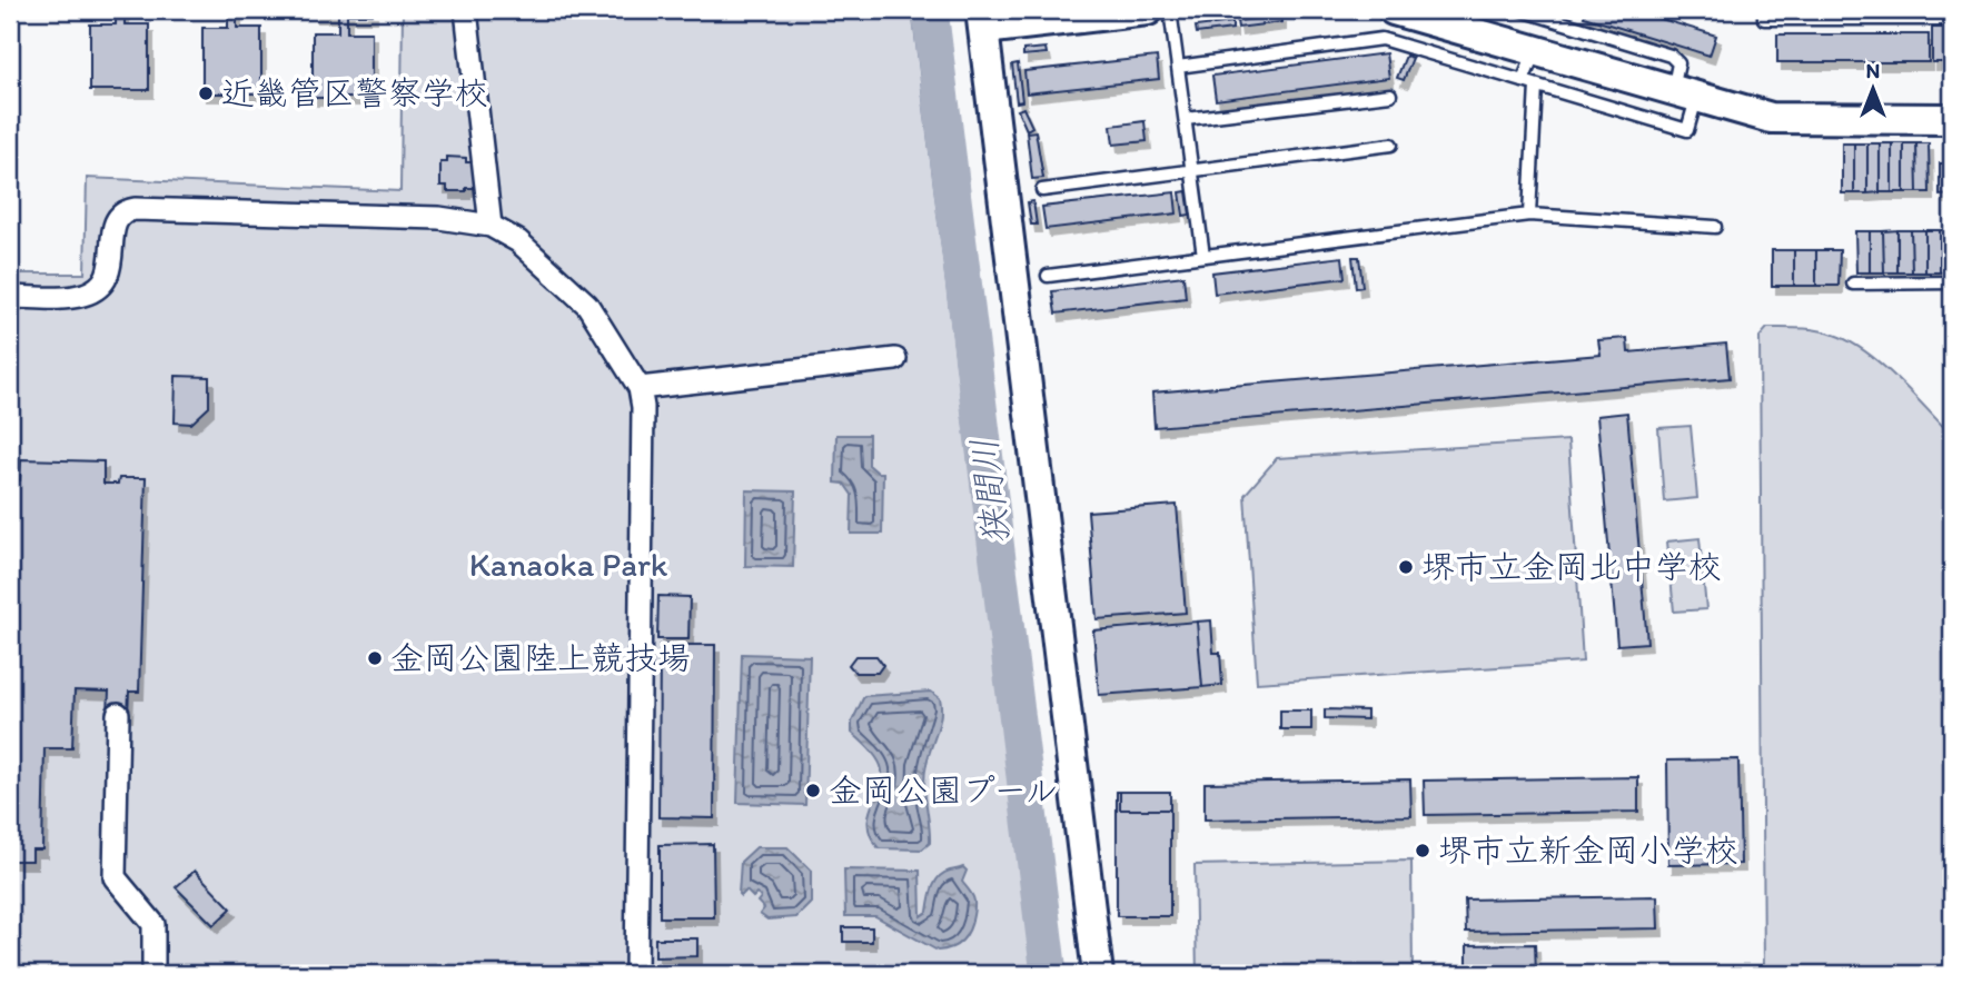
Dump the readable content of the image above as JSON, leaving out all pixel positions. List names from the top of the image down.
{
  "water": ["狭間川"],
  "parks": ["Kanaoka Park"],
  "places": [
    "近畿管区警察学校",
    "堺市立金岡北中学校",
    "金岡公園陸上競技場",
    "金岡公園プール",
    "堺市立新金岡小学校"
  ],
  "north": "top"
}
